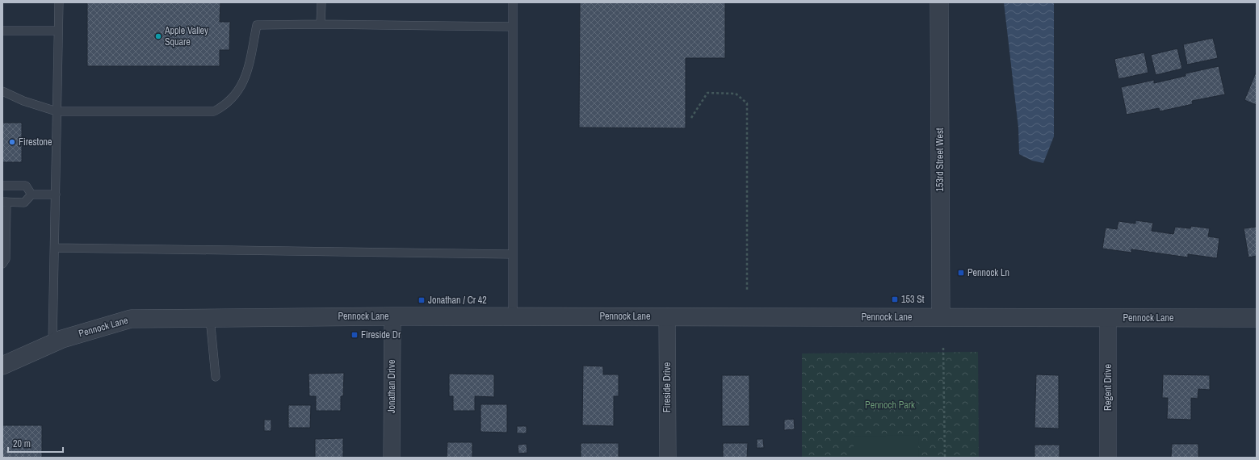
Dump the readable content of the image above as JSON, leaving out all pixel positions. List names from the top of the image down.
{
  "streets": {
    "street": [
      "153rd Street West",
      "Pennock Lane",
      "Jonathan Drive",
      "Fireside Drive",
      "Regent Drive"
    ]
  },
  "crossings": [
    ["153rd Street West", "Pennock Lane"],
    ["Pennock Lane", "Jonathan Drive"],
    ["Pennock Lane", "Fireside Drive"],
    ["Pennock Lane", "Regent Drive"]
  ],
  "parks": ["Pennoch Park"],
  "places": {
    "other": ["Apple Valley Square", "Firestone"],
    "transit": [
      "Pennock Ln",
      "153 St",
      "Jonathan / Cr 42",
      "Fireside Dr"
    ]
  },
  "scale_bar": "20 m"
}
